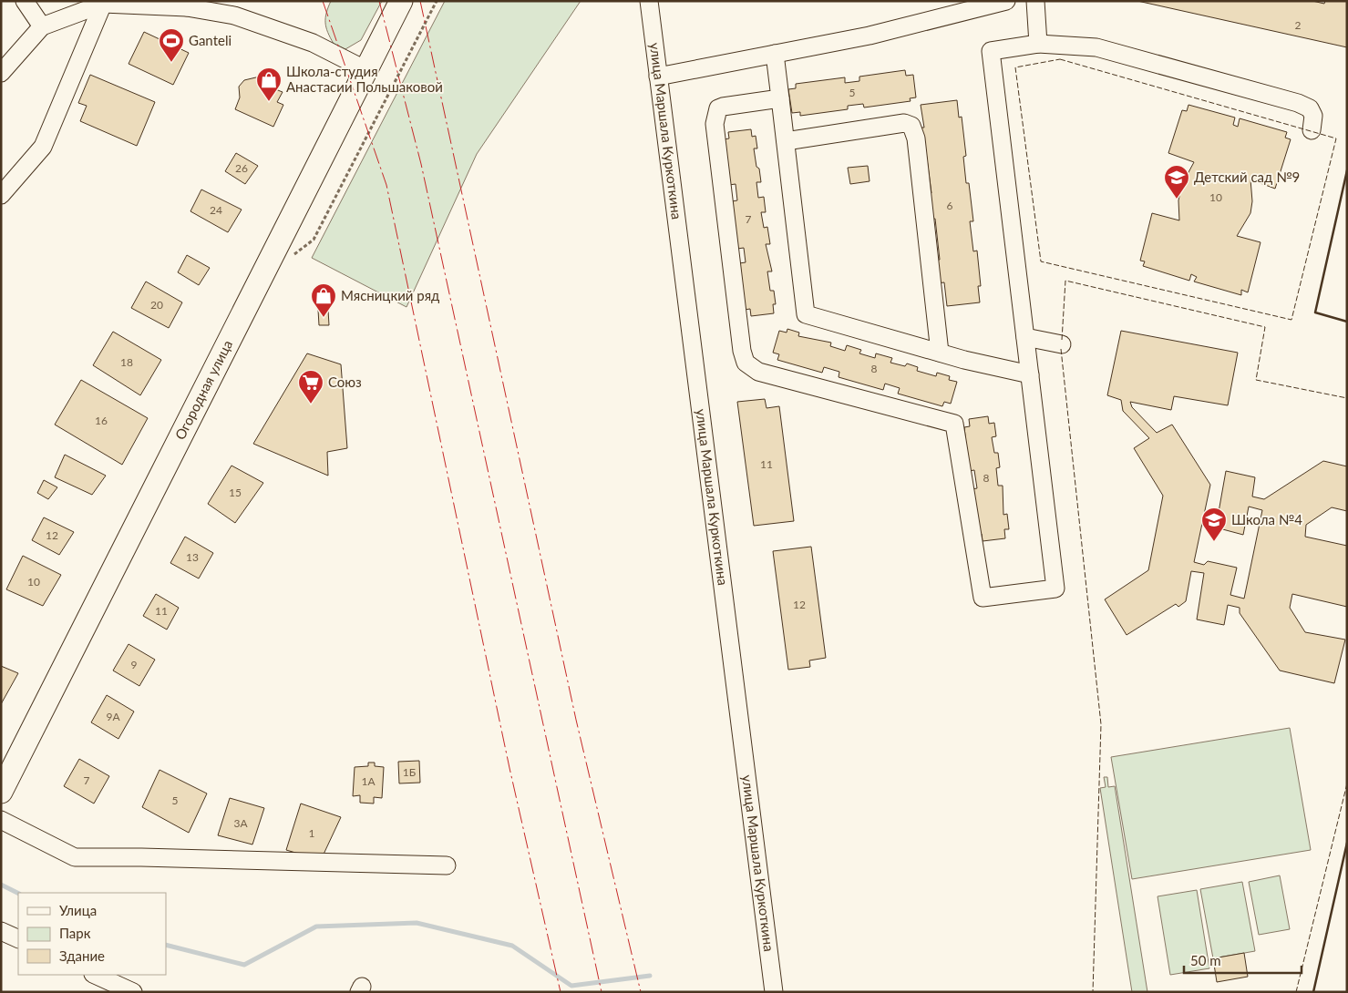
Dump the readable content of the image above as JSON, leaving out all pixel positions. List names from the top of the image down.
{
  "streets": {
    "main road": ["Огородная улица"],
    "street": ["улица Маршала Куркоткина"]
  },
  "places": {
    "sports": ["Ganteli"],
    "shop": ["Школа-студия Анастасии Польшаковой", "Мясницкий ряд"],
    "school or university": ["Детский сад №9", "Школа №4"],
    "supermarket": ["Союз"]
  },
  "house_numbers": [
    "2",
    "5",
    "26",
    "10",
    "6",
    "24",
    "7",
    "20",
    "18",
    "8",
    "16",
    "11",
    "8",
    "15",
    "12",
    "13",
    "10",
    "12",
    "11",
    "9",
    "9А",
    "1Б",
    "7",
    "1А",
    "5",
    "3А",
    "1"
  ],
  "legend": ["Улица", "Парк", "Здание"],
  "scale_bar": "50 m"
}
